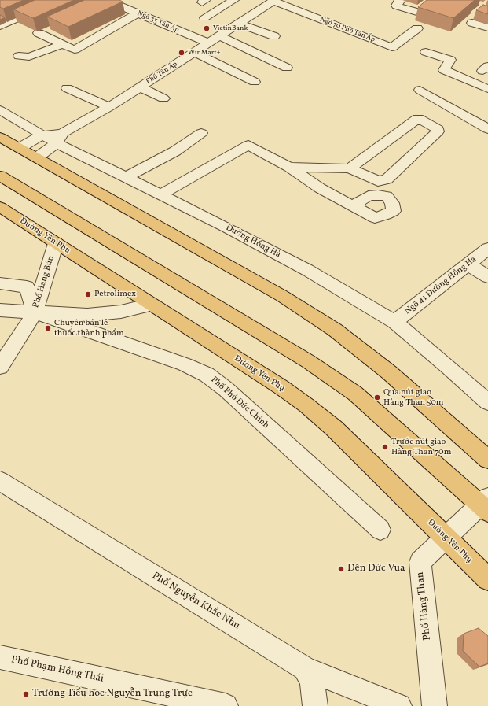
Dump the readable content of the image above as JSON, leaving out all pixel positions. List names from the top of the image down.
{
  "streets": {
    "main road": ["Đường Yên Phụ"],
    "street": [
      "Ngõ 33 Tân Ấp",
      "Ngõ 70 Phố Tân Ấp",
      "Phố Tân Ấp",
      "Đường Hồng Hà",
      "Phố Hàng Bún",
      "Ngõ 41 Đường Hồng Hà",
      "Phố Phó Đức Chính",
      "Phố Nguyễn Khắc Nhu",
      "Phố Hàng Than",
      "Phố Phạm Hồng Thái"
    ]
  },
  "crossings": [
    ["Ngõ 33 Tân Ấp", "Phố Tân Ấp"],
    ["Ngõ 70 Phố Tân Ấp", "Phố Tân Ấp"],
    ["Phố Tân Ấp", "Đường Hồng Hà"],
    ["Đường Yên Phụ", "Phố Hàng Bún"],
    ["Đường Yên Phụ", "Phố Hàng Than"],
    ["Đường Hồng Hà", "Ngõ 41 Đường Hồng Hà"],
    ["Phố Hàng Bún", "Phố Phó Đức Chính"]
  ],
  "places": [
    "VietinBank",
    "WinMart+",
    "Petrolimex",
    "Chuyên bán lẻ thuốc thành phẩm",
    "Qua nút giao Hàng Than 50m",
    "Trước nút giao Hàng Than 70m",
    "Đền Đức Vua",
    "Trường Tiểu học Nguyễn Trung Trực"
  ]
}
